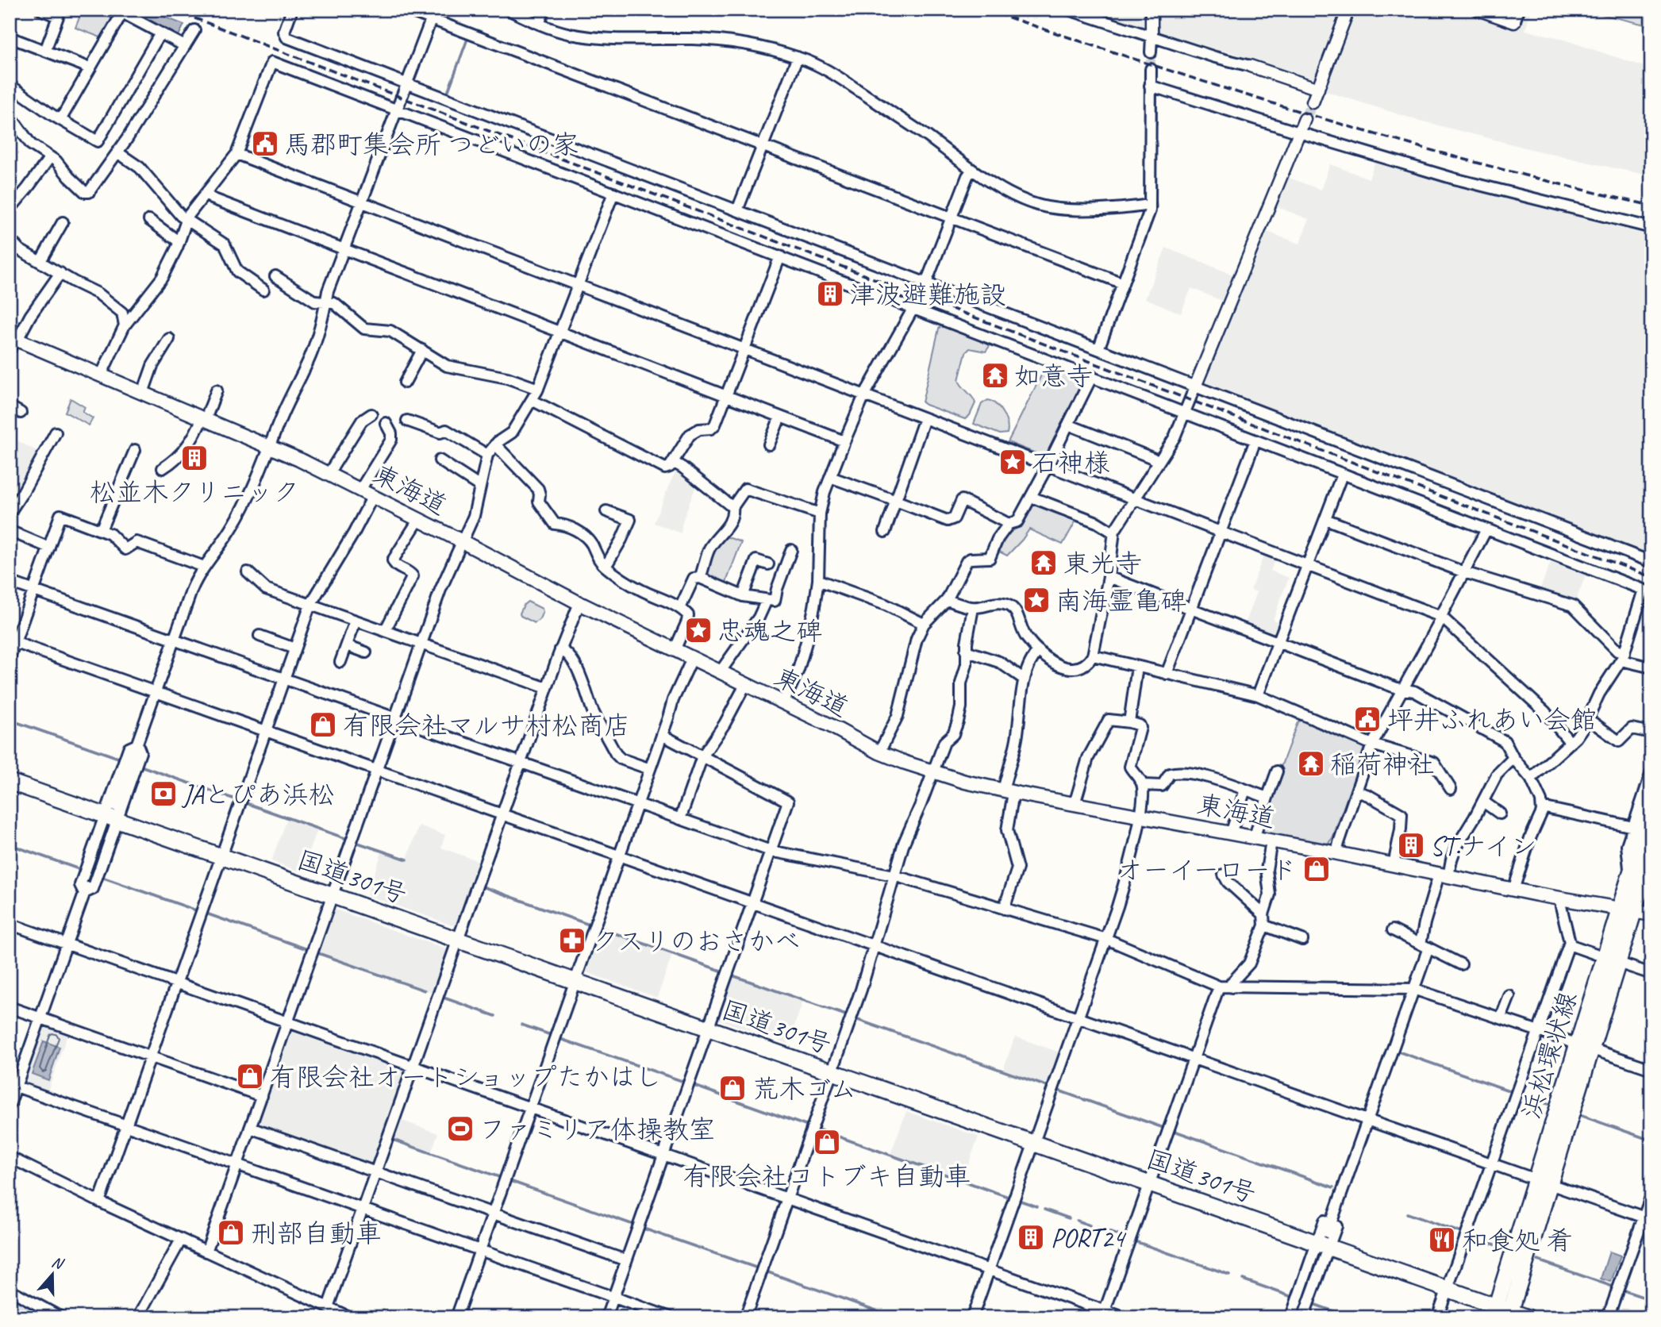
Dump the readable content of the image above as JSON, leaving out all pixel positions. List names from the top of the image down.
{
  "streets": {
    "main road": ["東海道", "国道301号", "浜松環状線"]
  },
  "crossings": [
    ["東海道", "浜松環状線"],
    ["国道301号", "浜松環状線"]
  ],
  "places": {
    "public building": ["馬郡町集会所 つどいの家", "坪井ふれあい会館"],
    "building": [
      "津波避難施設",
      "松並木クリニック",
      "ST.ナイン",
      "PORT24"
    ],
    "temple": ["如意寺", "東光寺", "稲荷神社"],
    "place": ["石神様", "南海霊亀碑", "忠魂之碑"],
    "shop": [
      "有限会社マルサ村松商店",
      "オーイーロード",
      "有限会社オートショップたかはし",
      "荒木ゴム",
      "有限会社コトブキ自動車",
      "刑部自動車"
    ],
    "bank": ["JAとぴあ浜松"],
    "pharmacy": ["クスリのおさかべ"],
    "sports": ["ファミリア体操教室"],
    "restaurant": ["和食処 肴"]
  },
  "north": "top"
}
